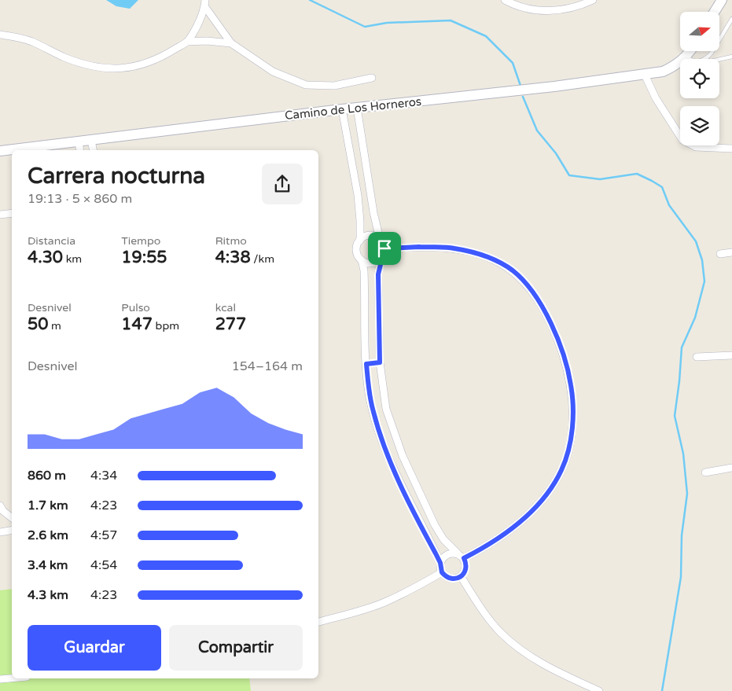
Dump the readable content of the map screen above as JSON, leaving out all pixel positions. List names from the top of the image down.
{
  "streets": {
    "street": ["Camino de Los Horneros"]
  },
  "north": "right",
  "page": {
    "heading": ["Carrera nocturna", "19:13 · 5 × 860 m"],
    "stats": [
      ["Distancia", "4.30 km"],
      ["Tiempo", "19:55"],
      ["Ritmo", "4:38 /km"],
      ["Desnivel", "50 m"],
      ["Pulso", "147 bpm"],
      ["kcal", "277"]
    ],
    "chart": ["Desnivel", "154–164 m"],
    "list": [
      {
        "name": "860 m",
        "note": "4:34"
      },
      {
        "name": "1.7 km",
        "note": "4:23"
      },
      {
        "name": "2.6 km",
        "note": "4:57"
      },
      {
        "name": "3.4 km",
        "note": "4:54"
      },
      {
        "name": "4.3 km",
        "note": "4:23"
      }
    ],
    "buttons": ["Guardar", "Compartir"]
  }
}
